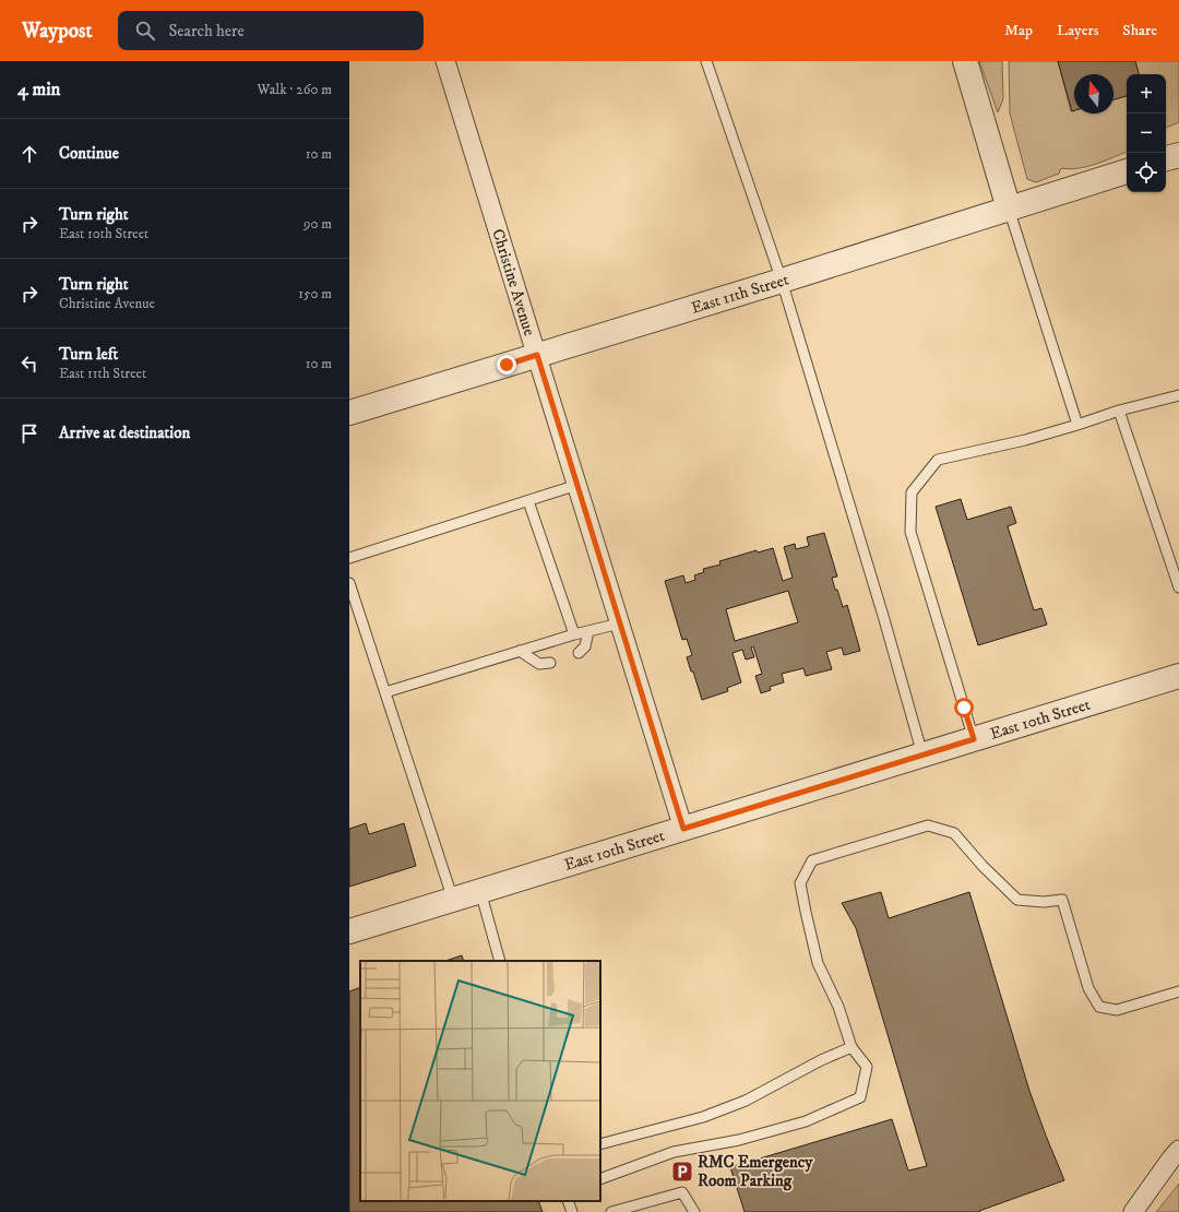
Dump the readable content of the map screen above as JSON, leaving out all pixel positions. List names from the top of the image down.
{
  "streets": {
    "street": ["Christine Avenue", "East 11th Street", "East 10th Street"]
  },
  "crossings": [
    ["Christine Avenue", "East 11th Street"],
    ["Christine Avenue", "East 10th Street"]
  ],
  "places": {
    "parking": ["RMC Emergency Room Parking"]
  },
  "north": "top",
  "page": {
    "header": "Waypost",
    "search": "Search here",
    "nav": ["Map", "Layers", "Share"],
    "heading": ["4 min", "Walk · 260 m"],
    "map_buttons": ["+", "−"],
    "list": [
      ["Continue", "10 m"],
      ["Turn right", "East 10th Street", "90 m"],
      ["Turn right", "Christine Avenue", "150 m"],
      ["Turn left", "East 11th Street", "10 m"],
      "Arrive at destination"
    ]
  }
}
